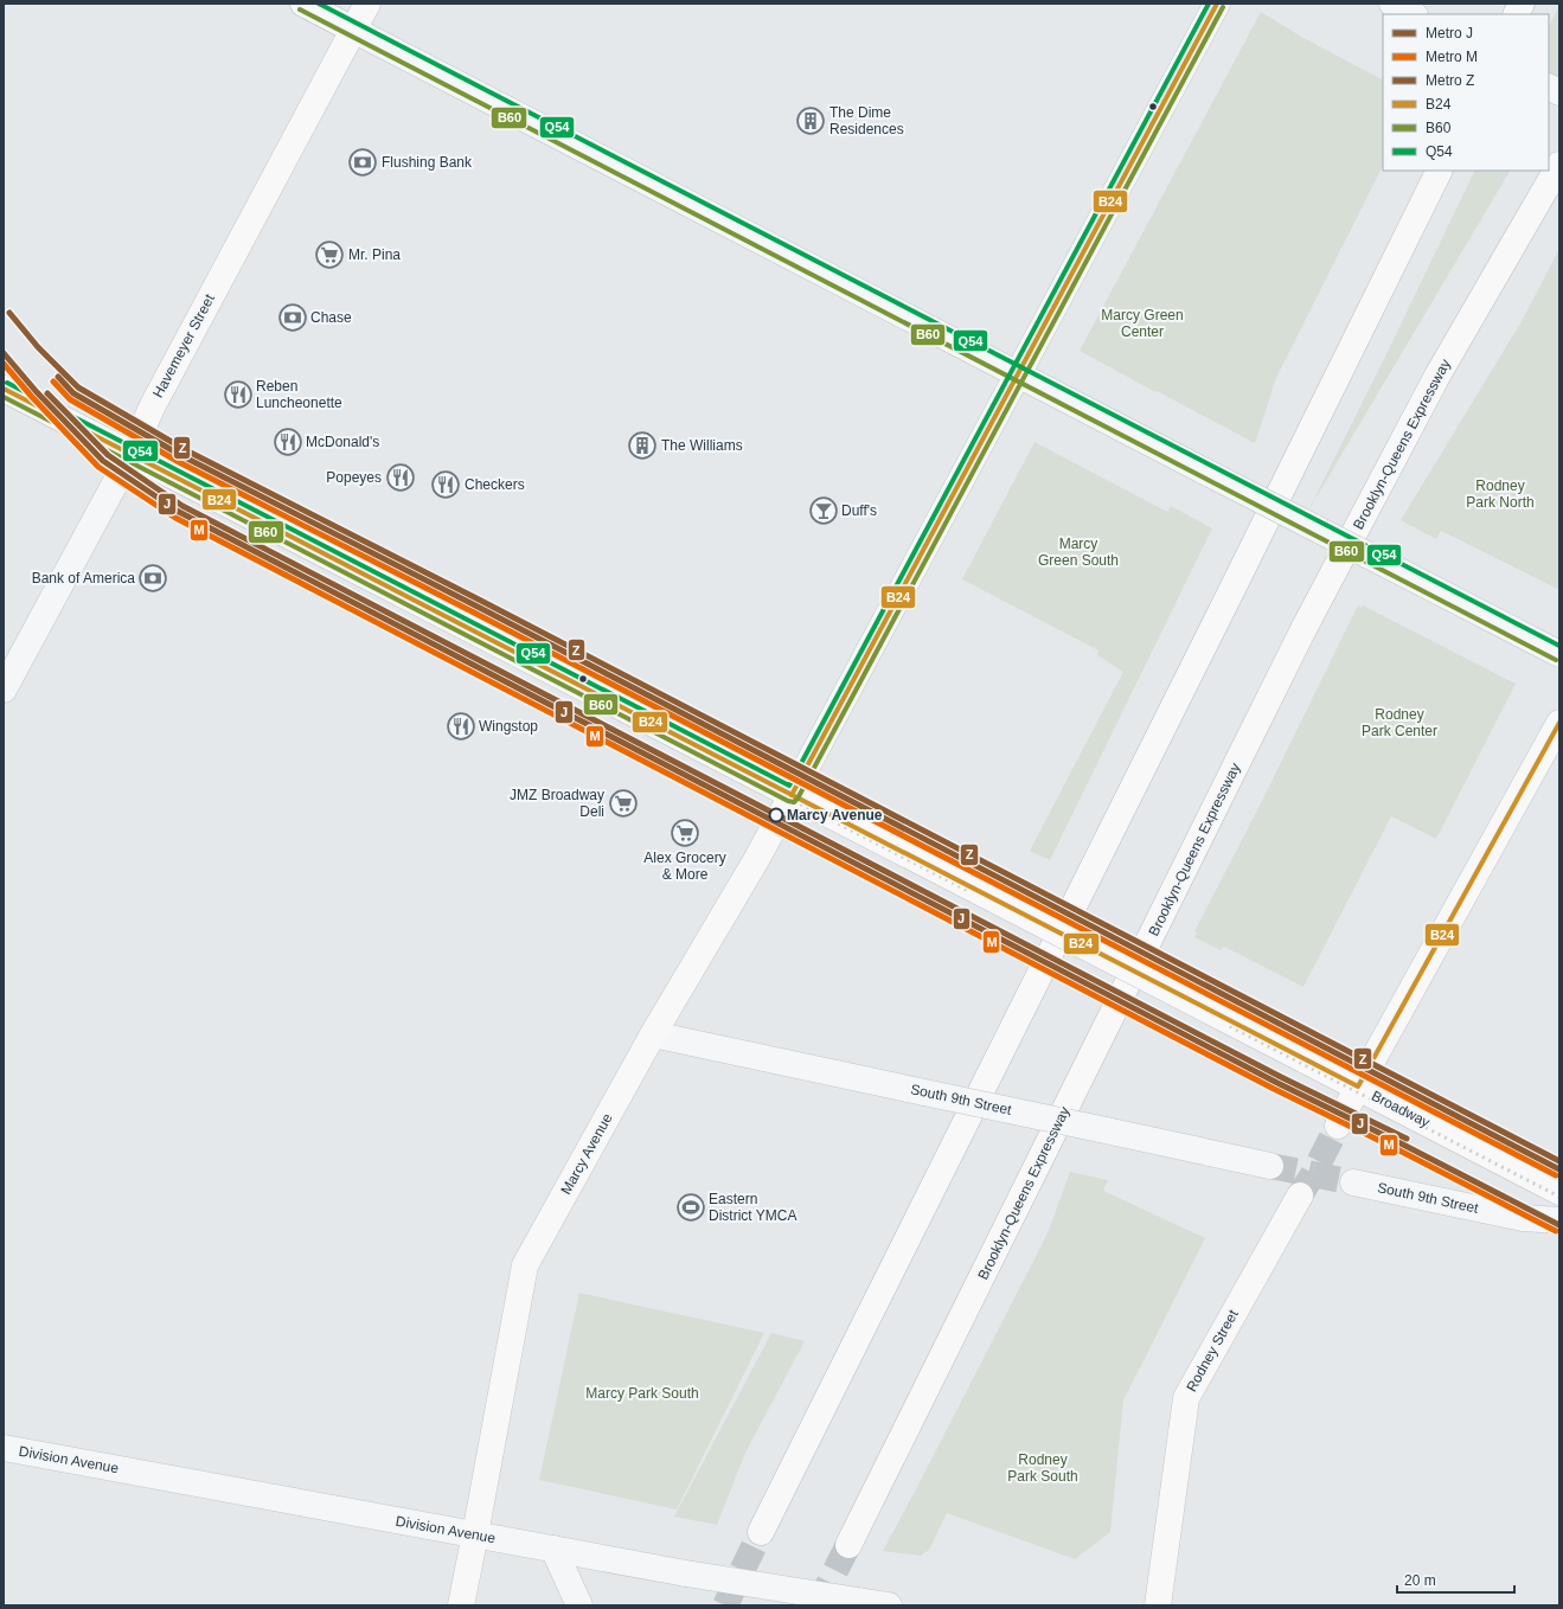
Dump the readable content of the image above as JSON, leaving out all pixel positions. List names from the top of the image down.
{
  "streets": {
    "main road": [
      "Havemeyer Street",
      "Brooklyn-Queens Expressway",
      "Broadway",
      "Marcy Avenue",
      "Rodney Street"
    ],
    "street": ["South 9th Street", "Division Avenue"]
  },
  "crossings": [
    ["Havemeyer Street", "Broadway"],
    ["South 9th Street", "Marcy Avenue"],
    ["Broadway", "Marcy Avenue"],
    ["Marcy Avenue", "Division Avenue"]
  ],
  "parks": [
    "Marcy Green Center",
    "Rodney Park North",
    "Marcy Green South",
    "Rodney Park Center",
    "Marcy Park South",
    "Rodney Park South"
  ],
  "places": {
    "building": ["The Dime Residences", "The Williams"],
    "bank": ["Flushing Bank", "Chase", "Bank of America"],
    "supermarket": ["Mr. Pina", "JMZ Broadway Deli", "Alex Grocery & More"],
    "restaurant": [
      "Reben Luncheonette",
      "McDonald's",
      "Popeyes",
      "Checkers",
      "Wingstop"
    ],
    "bar": ["Duff's"],
    "other": ["Marcy Avenue"],
    "sports": ["Eastern District YMCA"]
  },
  "lines": [
    "transit line B24",
    "transit line Q54",
    "transit line B60",
    "metro line Z",
    "metro line J",
    "metro line M"
  ],
  "legend": [
    "Metro J",
    "Metro M",
    "Metro Z",
    "B24",
    "B60",
    "Q54"
  ],
  "scale_bar": "20 m"
}
